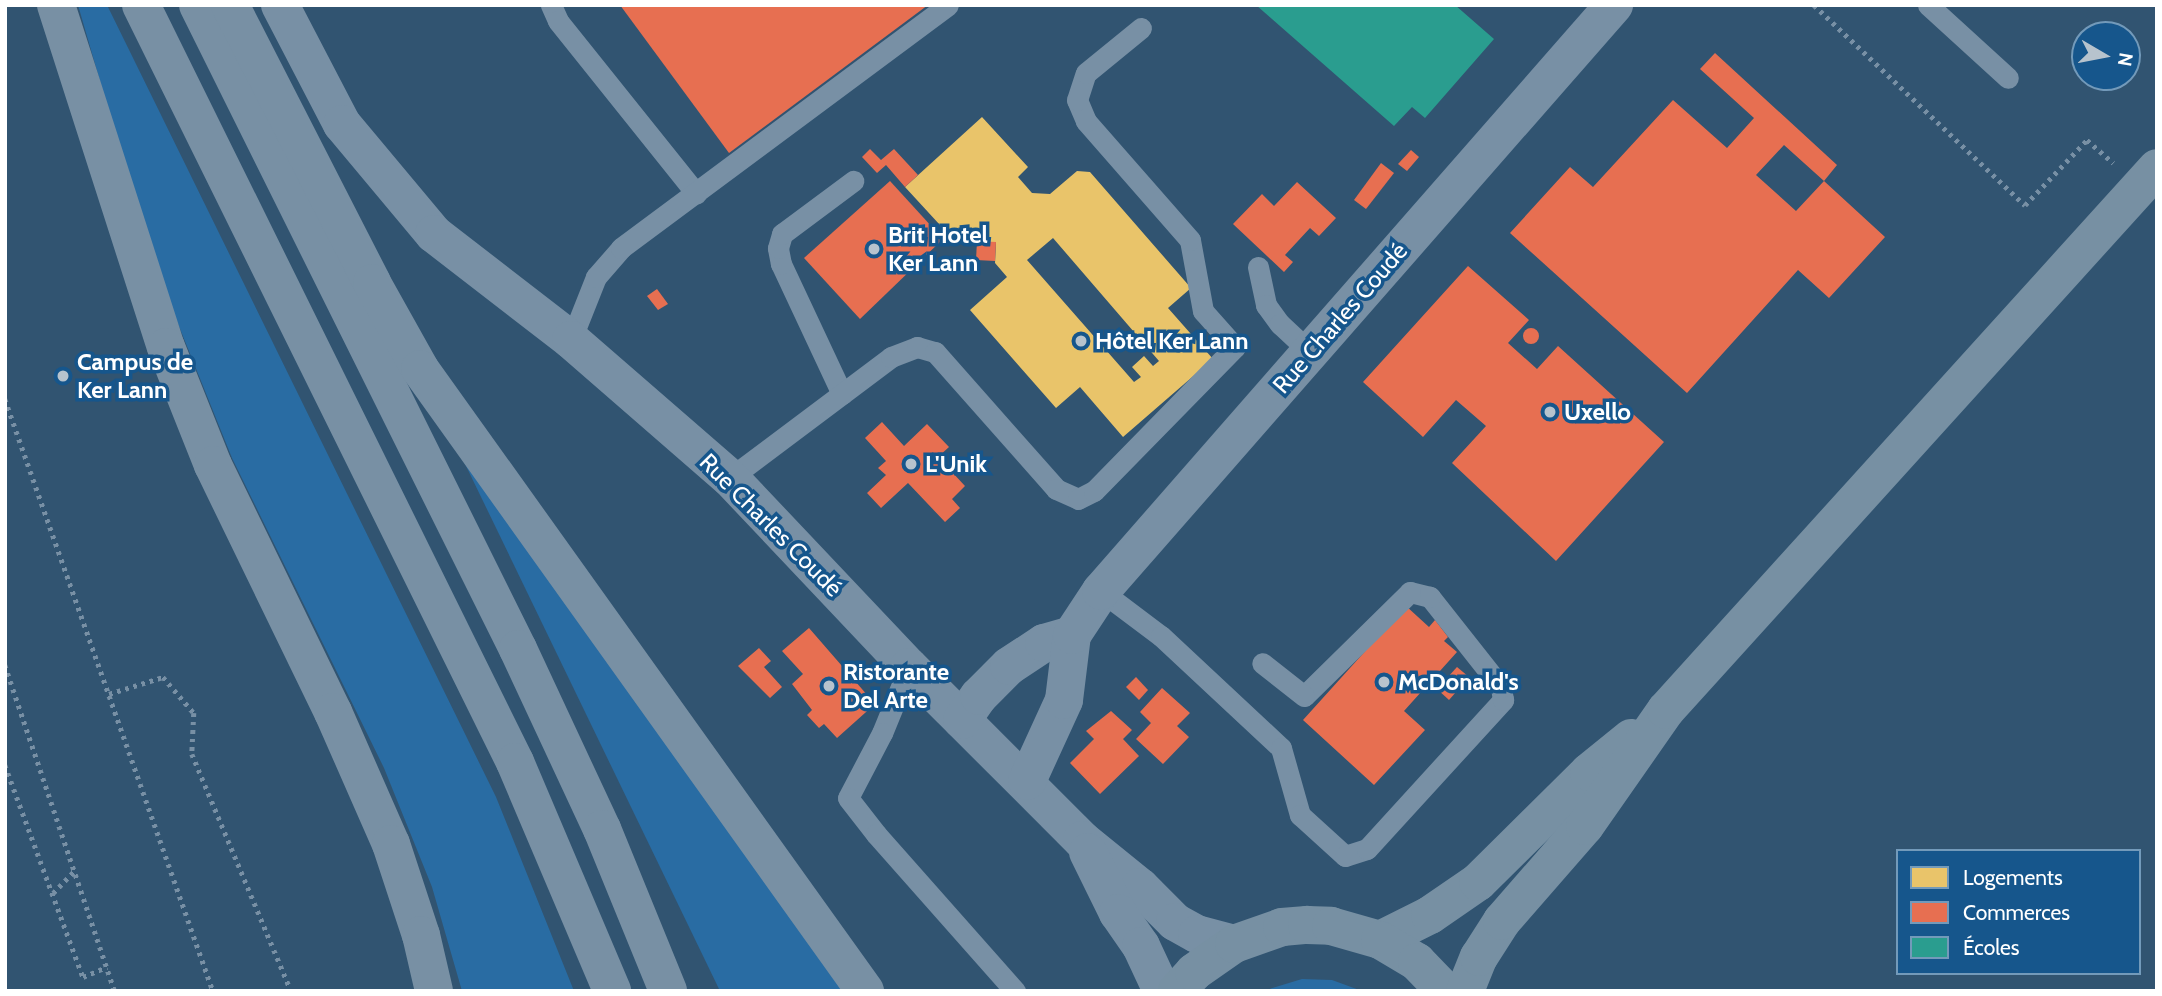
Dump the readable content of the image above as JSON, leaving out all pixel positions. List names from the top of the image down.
{
  "streets": {
    "street": ["Rue Charles Coudé"]
  },
  "places": [
    "Brit Hotel Ker Lann",
    "Hôtel Ker Lann",
    "Campus de Ker Lann",
    "Uxello",
    "L'Unik",
    "McDonald's",
    "Ristorante Del Arte"
  ],
  "legend": ["Logements", "Commerces", "Écoles"],
  "north": "right"
}
